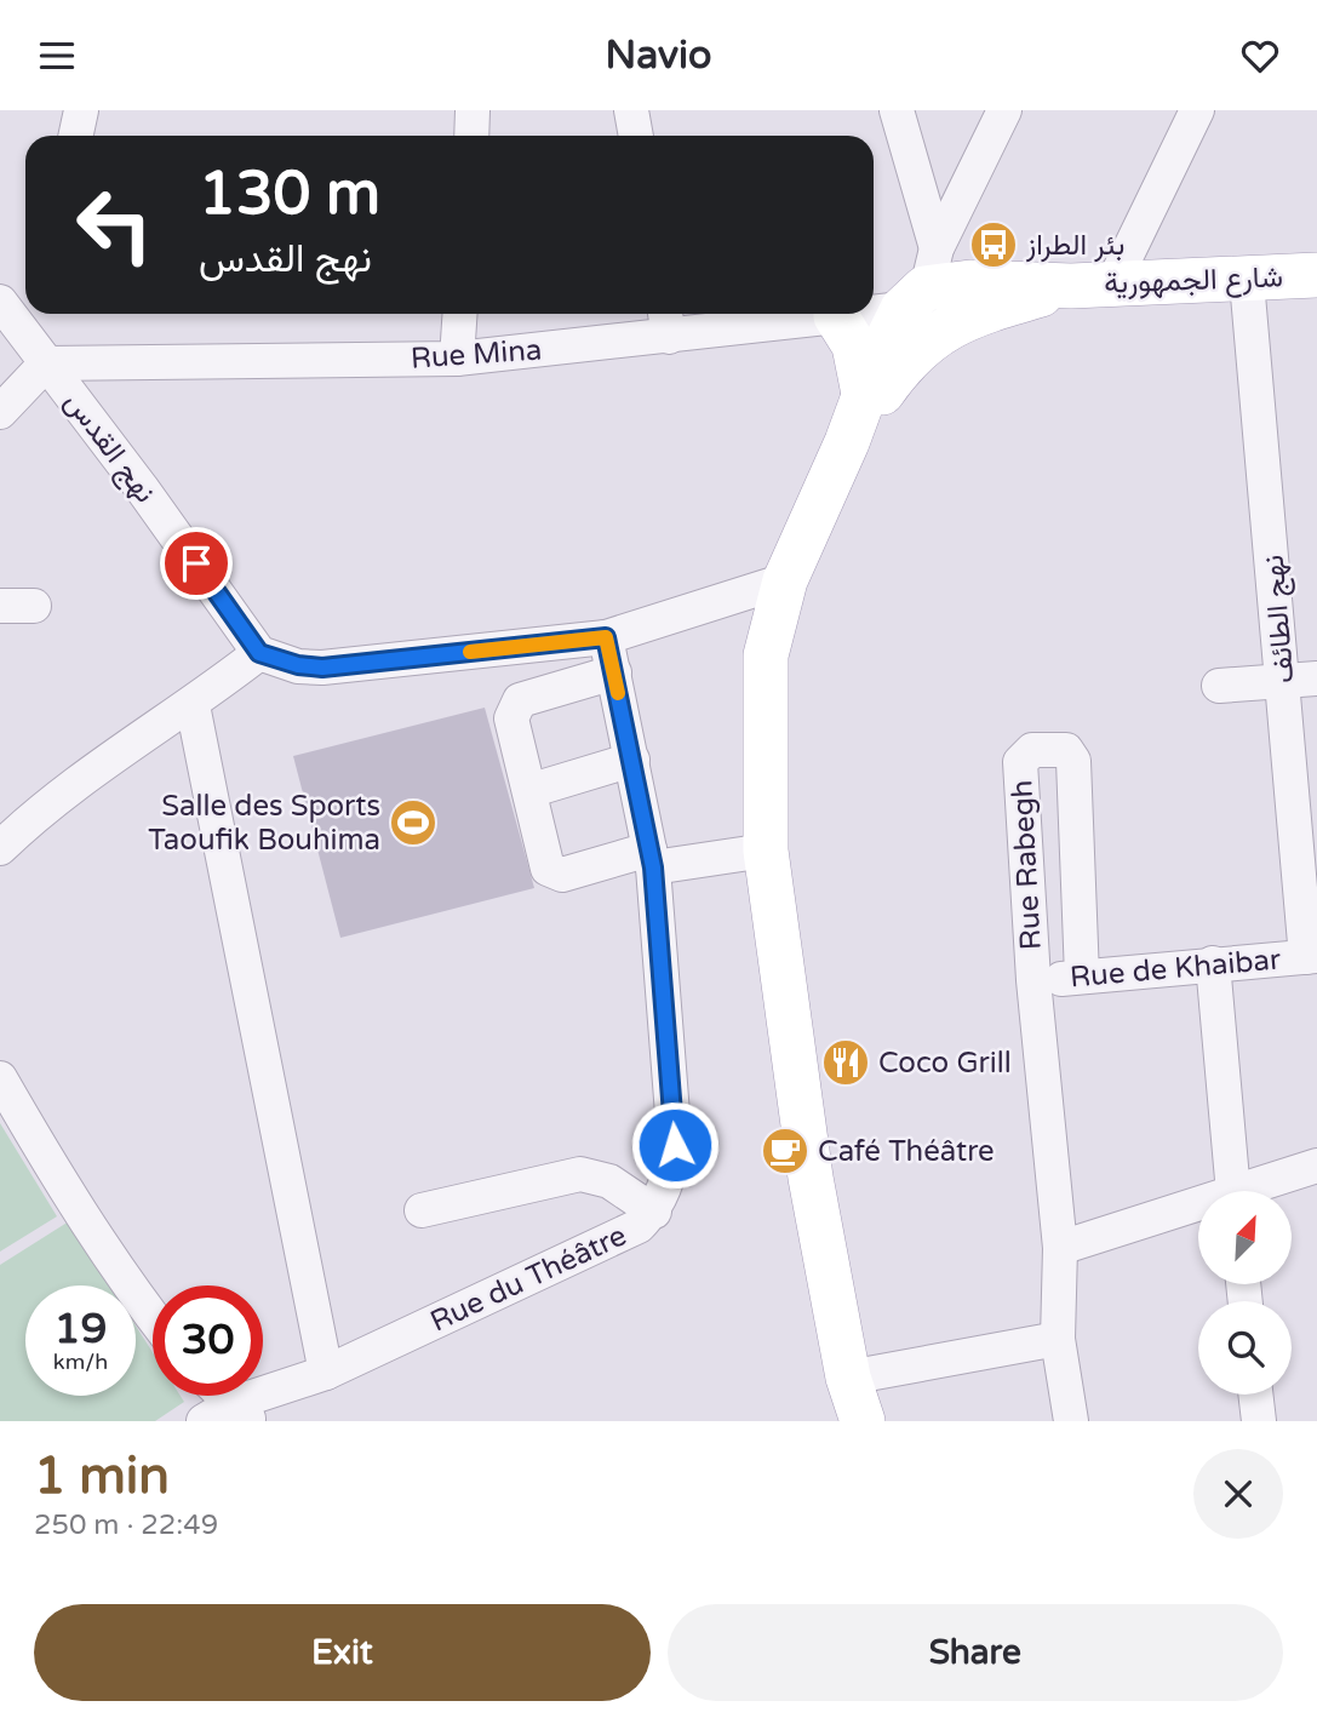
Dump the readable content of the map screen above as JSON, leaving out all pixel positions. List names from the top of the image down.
{
  "streets": {
    "main road": ["شارع الجمهورية"],
    "street": [
      "Rue Mina",
      "نهج القدس",
      "نهج الطائف",
      "Rue Rabegh",
      "Rue de Khaibar",
      "Rue du Théâtre"
    ]
  },
  "crossings": [
    ["شارع الجمهورية", "Rue Mina"],
    ["شارع الجمهورية", "نهج الطائف"],
    ["Rue Mina", "نهج القدس"],
    ["نهج الطائف", "Rue de Khaibar"],
    ["Rue Rabegh", "Rue de Khaibar"]
  ],
  "places": {
    "bus stop": ["بئر الطراز"],
    "sports": ["Salle des Sports Taoufik Bouhima"],
    "restaurant": ["Coco Grill"],
    "cafe": ["Café Théâtre"]
  },
  "north": "top right",
  "page": {
    "header": "Navio",
    "turn": ["130 m", "نهج القدس"],
    "speed": "19 km/h",
    "limit": "30",
    "heading": ["1 min", "250 m · 22:49"],
    "buttons": ["Exit", "Share"]
  }
}
